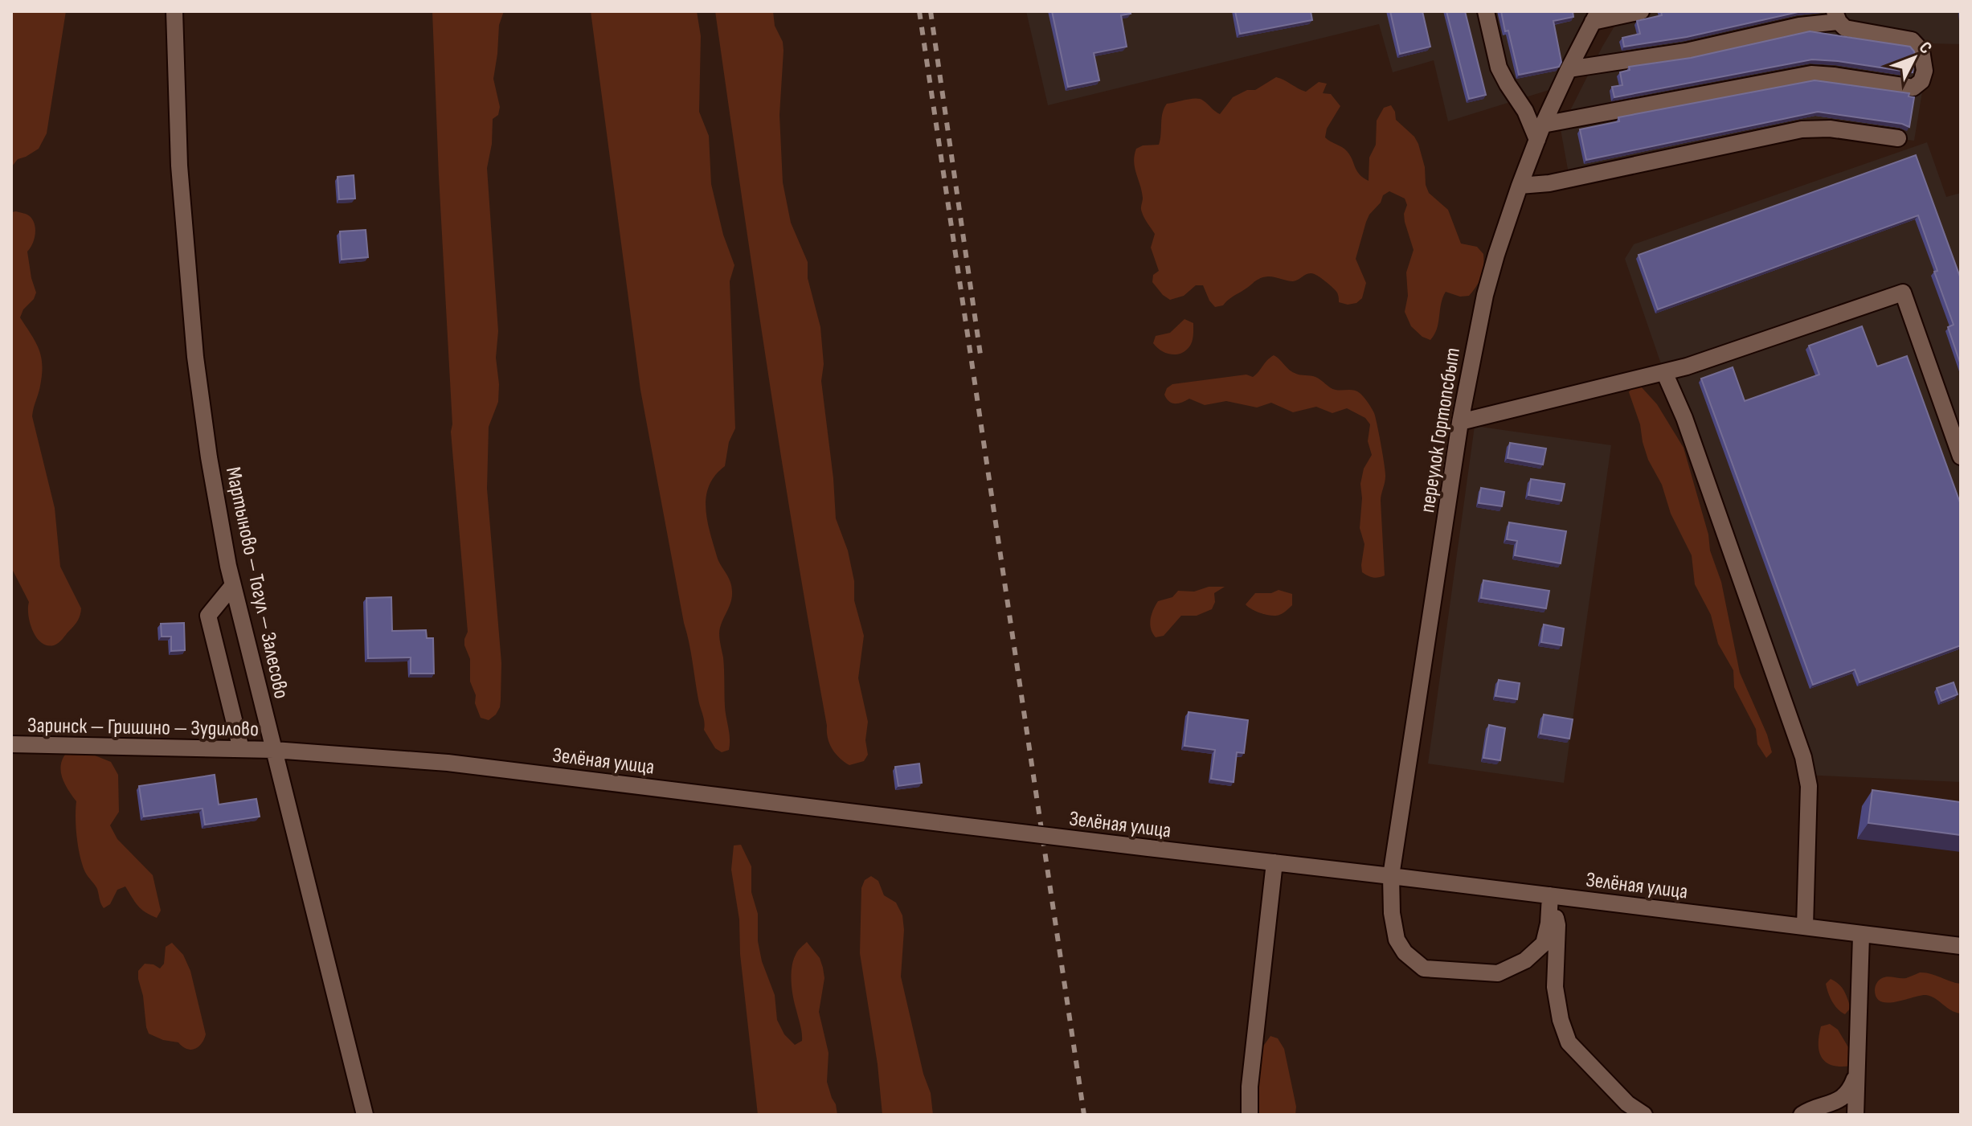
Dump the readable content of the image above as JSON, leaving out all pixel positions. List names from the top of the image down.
{
  "streets": {
    "street": [
      "переулок Гортопсбыт",
      "Мартыново — Тогул — Залесово",
      "Заринск — Гришино — Зудилово",
      "Зелёная улица"
    ]
  },
  "crossings": [
    ["переулок Гортопсбыт", "Зелёная улица"],
    ["Мартыново — Тогул — Залесово", "Заринск — Гришино — Зудилово"],
    ["Мартыново — Тогул — Залесово", "Зелёная улица"],
    ["Заринск — Гришино — Зудилово", "Зелёная улица"]
  ],
  "north": "top right"
}
